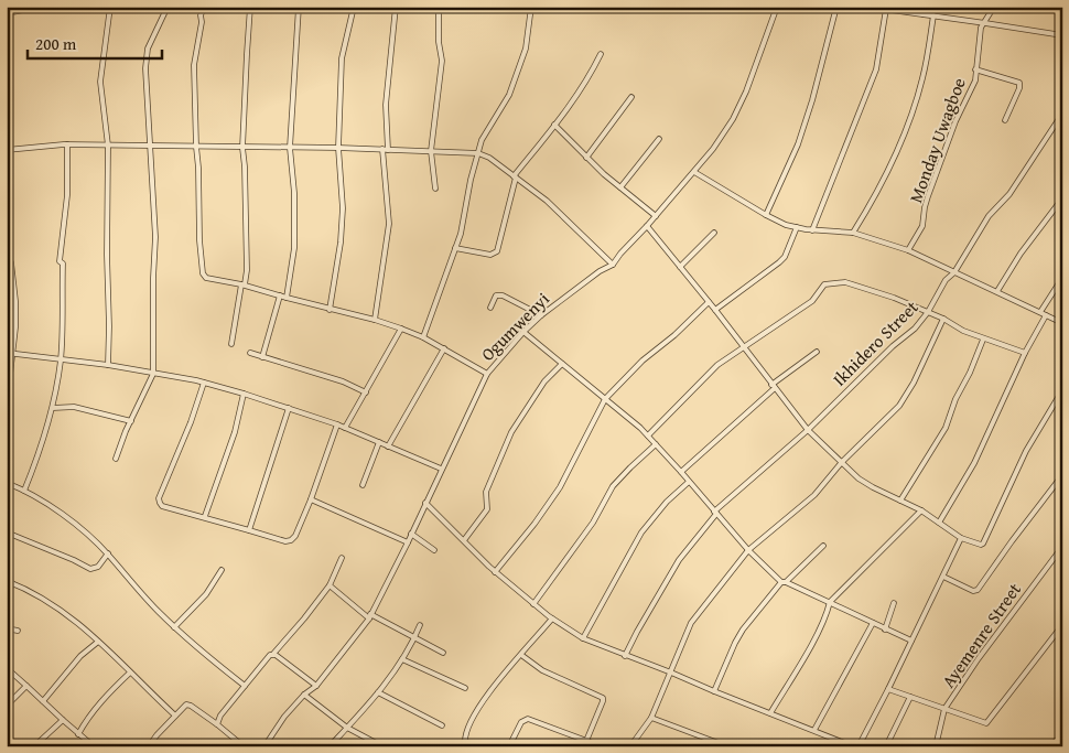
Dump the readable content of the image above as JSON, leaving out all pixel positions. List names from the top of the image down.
{
  "streets": {
    "street": [
      "Monday Uwagboe",
      "Ogumwenyi",
      "Ikhidero Street",
      "Ayemenre Street"
    ]
  },
  "scale_bar": "200 m"
}
